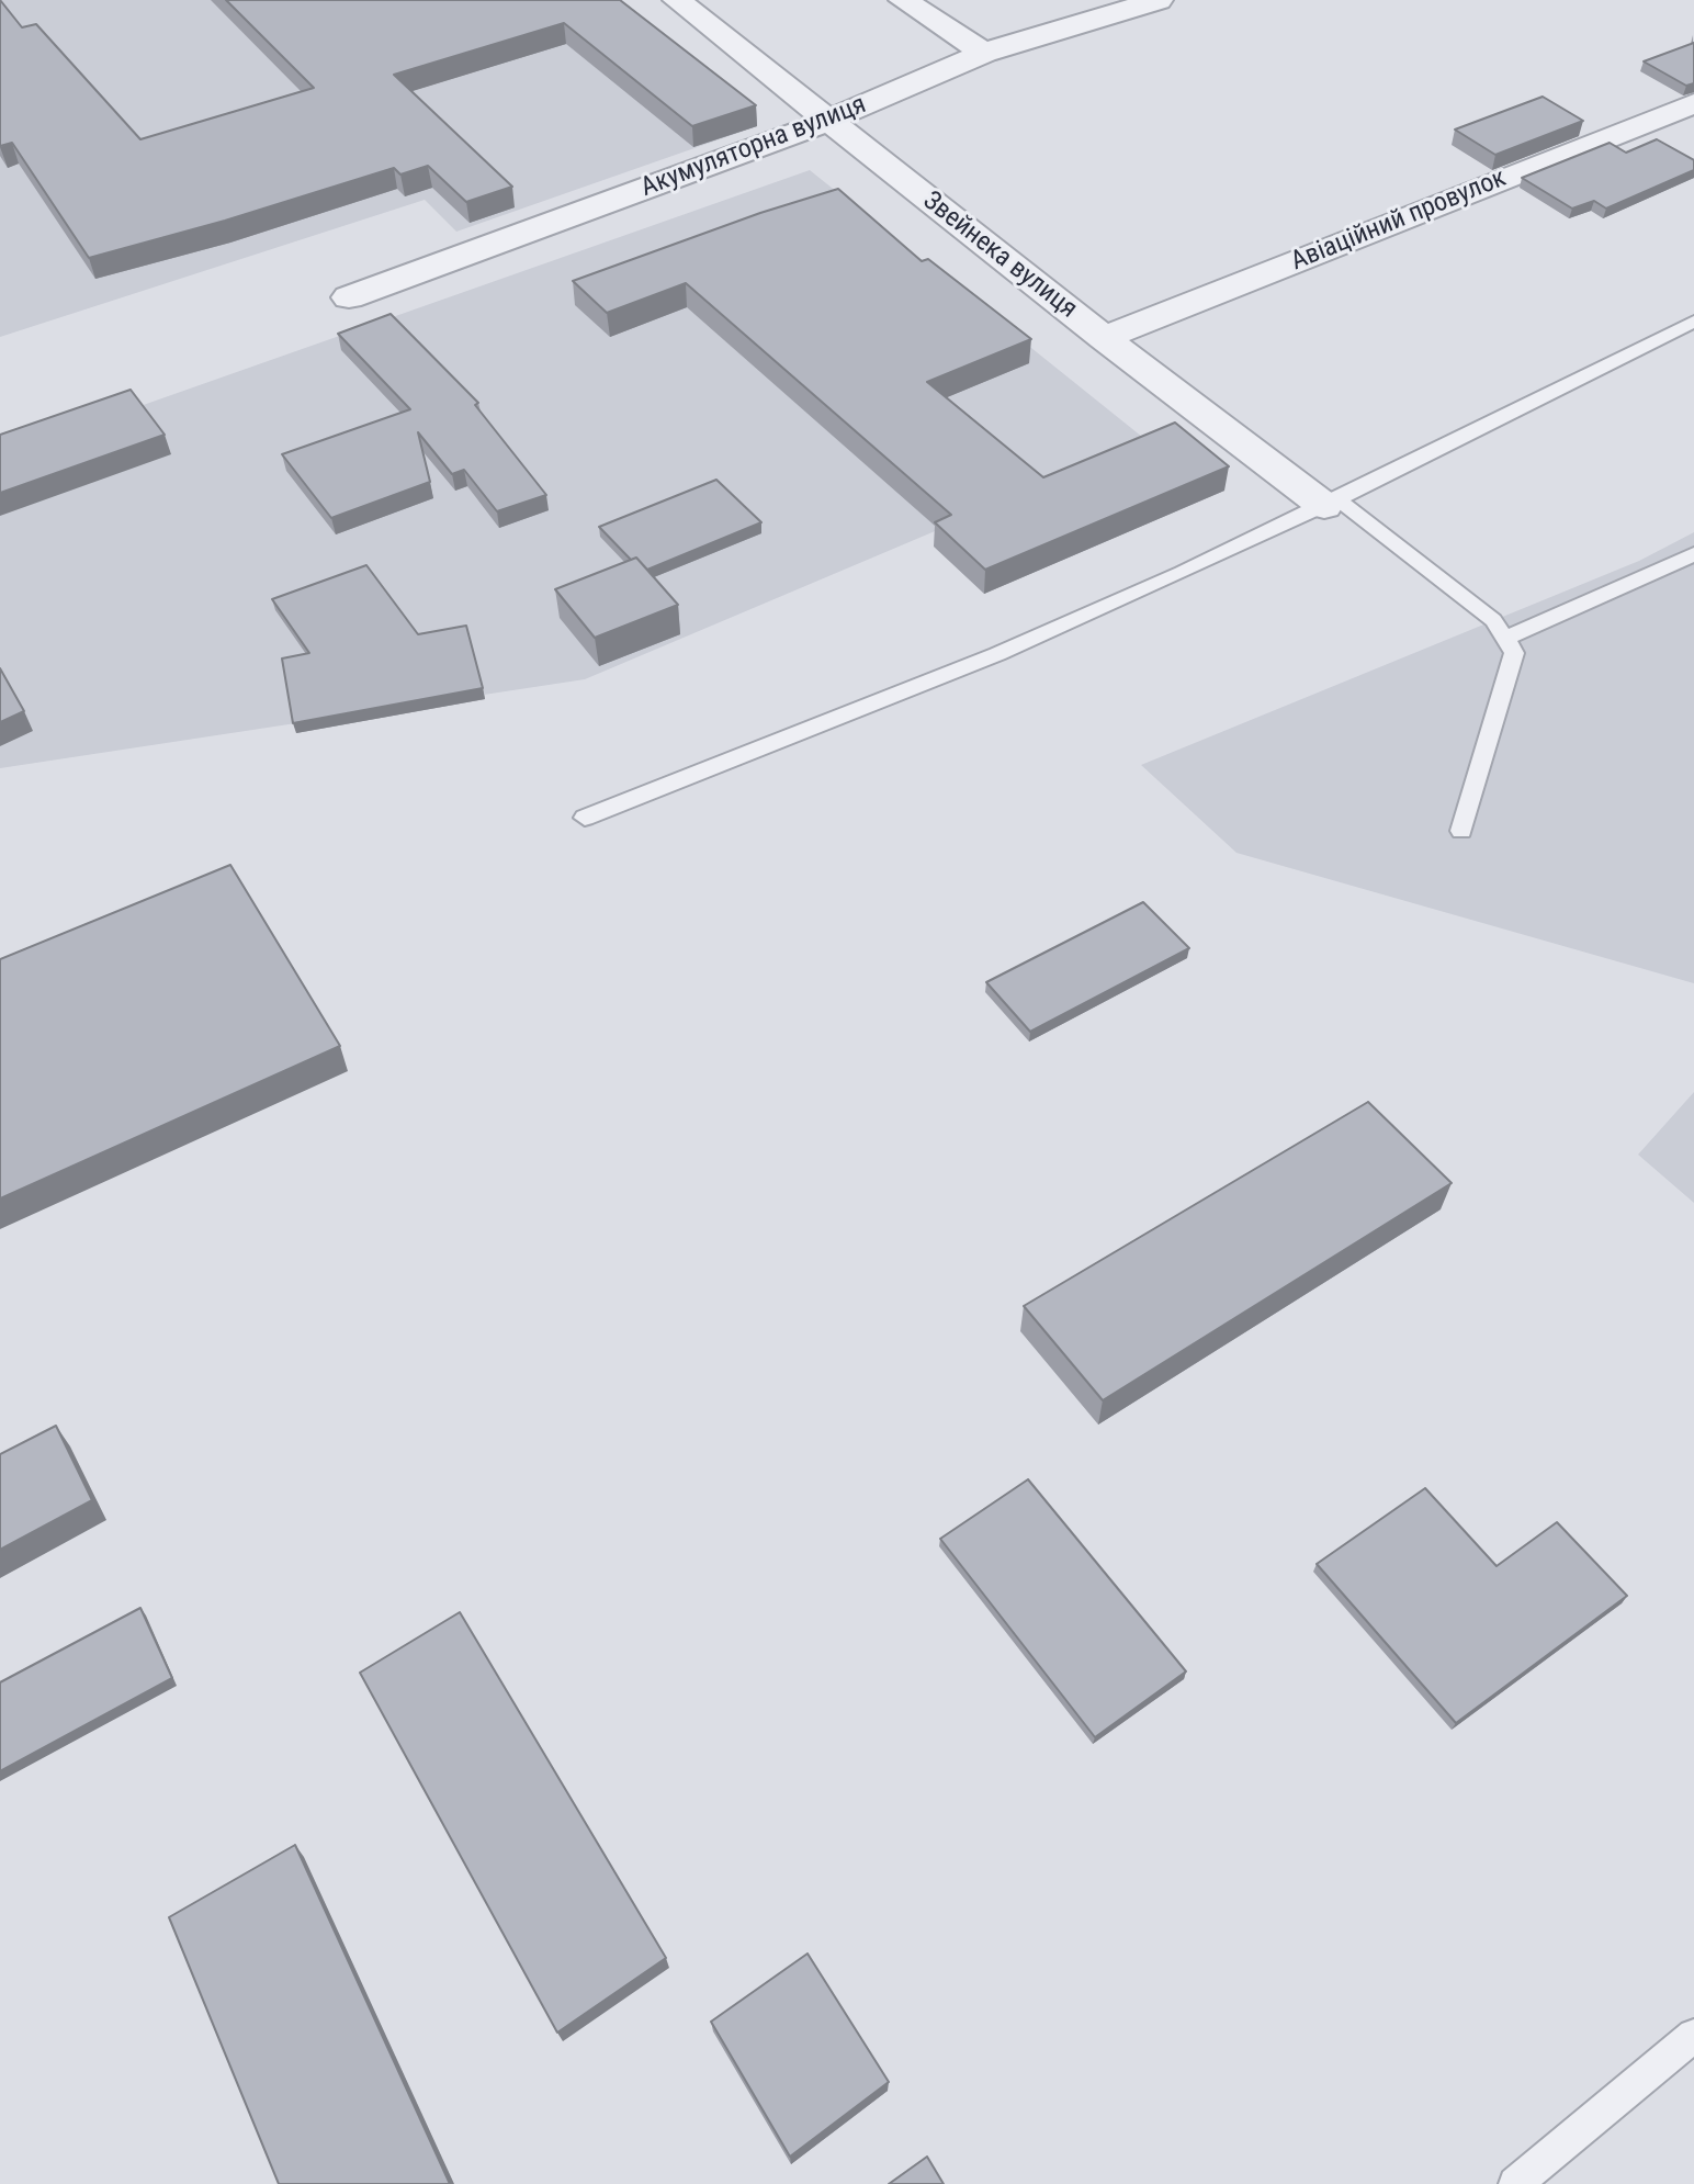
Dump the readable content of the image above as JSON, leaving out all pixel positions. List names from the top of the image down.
{
  "streets": {
    "street": ["Акумуляторна вулиця", "Авіаційний провулок", "Звейнека вулиця"]
  },
  "crossings": [
    ["Акумуляторна вулиця", "Звейнека вулиця"],
    ["Авіаційний провулок", "Звейнека вулиця"]
  ]
}
